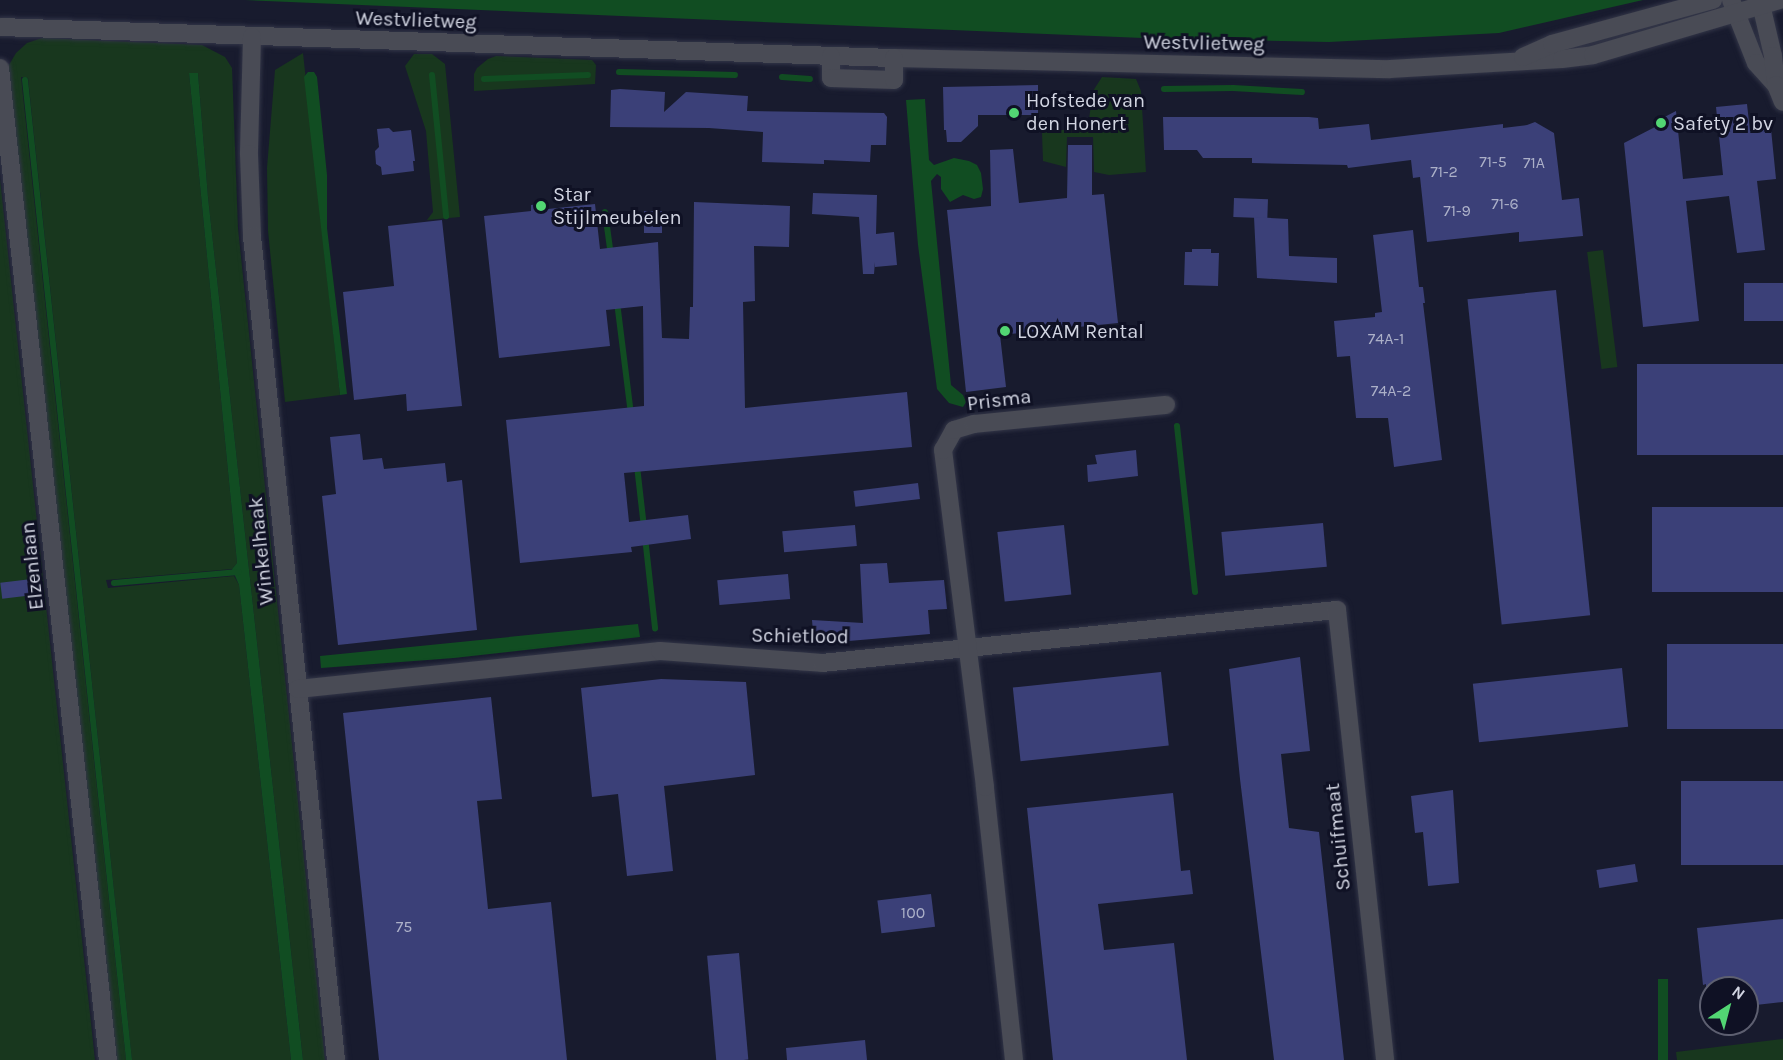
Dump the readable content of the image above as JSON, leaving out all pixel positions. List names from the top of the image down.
{
  "streets": {
    "street": [
      "Westvlietweg",
      "Prisma",
      "Winkelhaak",
      "Elzenlaan",
      "Schietlood",
      "Schuifmaat"
    ]
  },
  "crossings": [
    ["Westvlietweg", "Winkelhaak"],
    ["Prisma", "Schietlood"],
    ["Winkelhaak", "Schietlood"],
    ["Schietlood", "Schuifmaat"]
  ],
  "places": [
    "Hofstede van den Honert",
    "Safety 2 bv",
    "Star Stijlmeubelen",
    "LOXAM Rental"
  ],
  "house_numbers": [
    "71-5",
    "71A",
    "71-2",
    "71-6",
    "71-9",
    "74A-1",
    "74A-2",
    "100",
    "75"
  ],
  "north": "top right"
}
